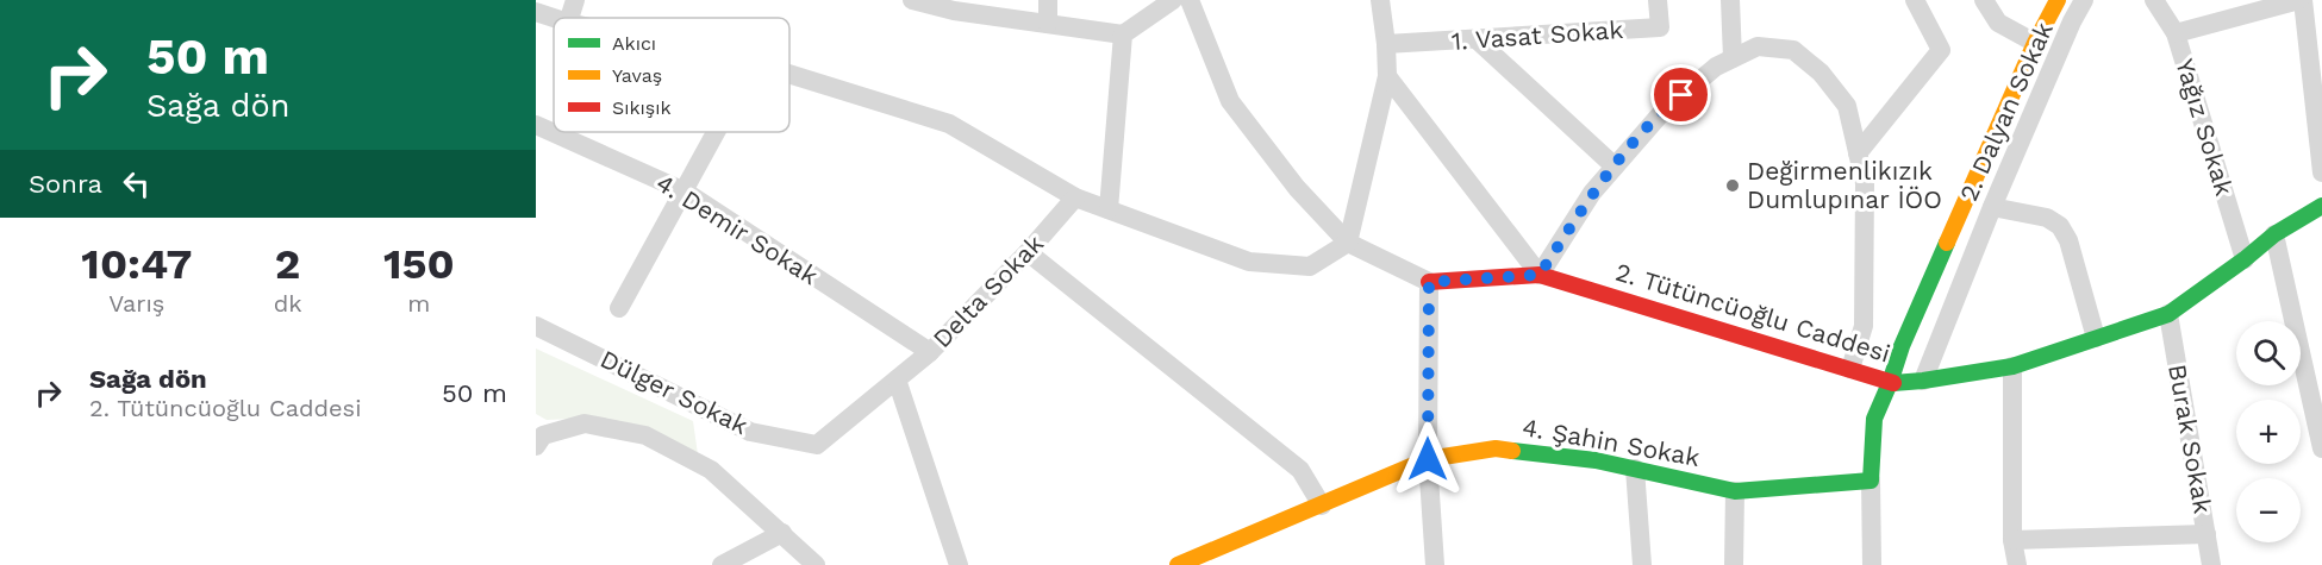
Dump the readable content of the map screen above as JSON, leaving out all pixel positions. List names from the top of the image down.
{
  "streets": {
    "street": [
      "1. Vasat Sokak",
      "2. Dalyan Sokak",
      "Yağız Sokak",
      "4. Demir Sokak",
      "Delta Sokak",
      "2. Tütüncüoğlu Caddesi",
      "Dülger Sokak",
      "Burak Sokak",
      "4. Şahin Sokak"
    ]
  },
  "crossings": [
    ["2. Dalyan Sokak", "2. Tütüncüoğlu Caddesi"],
    ["Yağız Sokak", "2. Tütüncüoğlu Caddesi"],
    ["4. Demir Sokak", "Delta Sokak"],
    ["Delta Sokak", "Dülger Sokak"],
    ["2. Tütüncüoğlu Caddesi", "Burak Sokak"]
  ],
  "places": ["Değirmenlikızık Dumlupınar İÖO"],
  "legend": ["Akıcı", "Yavaş", "Sıkışık"],
  "page": {
    "turn": ["50 m", "Sağa dön"],
    "then": "Sonra",
    "eta": [
      "10:47",
      "Varış",
      "2",
      "dk",
      "150",
      "m"
    ],
    "map_buttons": ["+", "−"],
    "list": [
      {
        "name": "Sağa dön",
        "note": "2. Tütüncüoğlu Caddesi",
        "value": "50 m"
      }
    ]
  }
}
